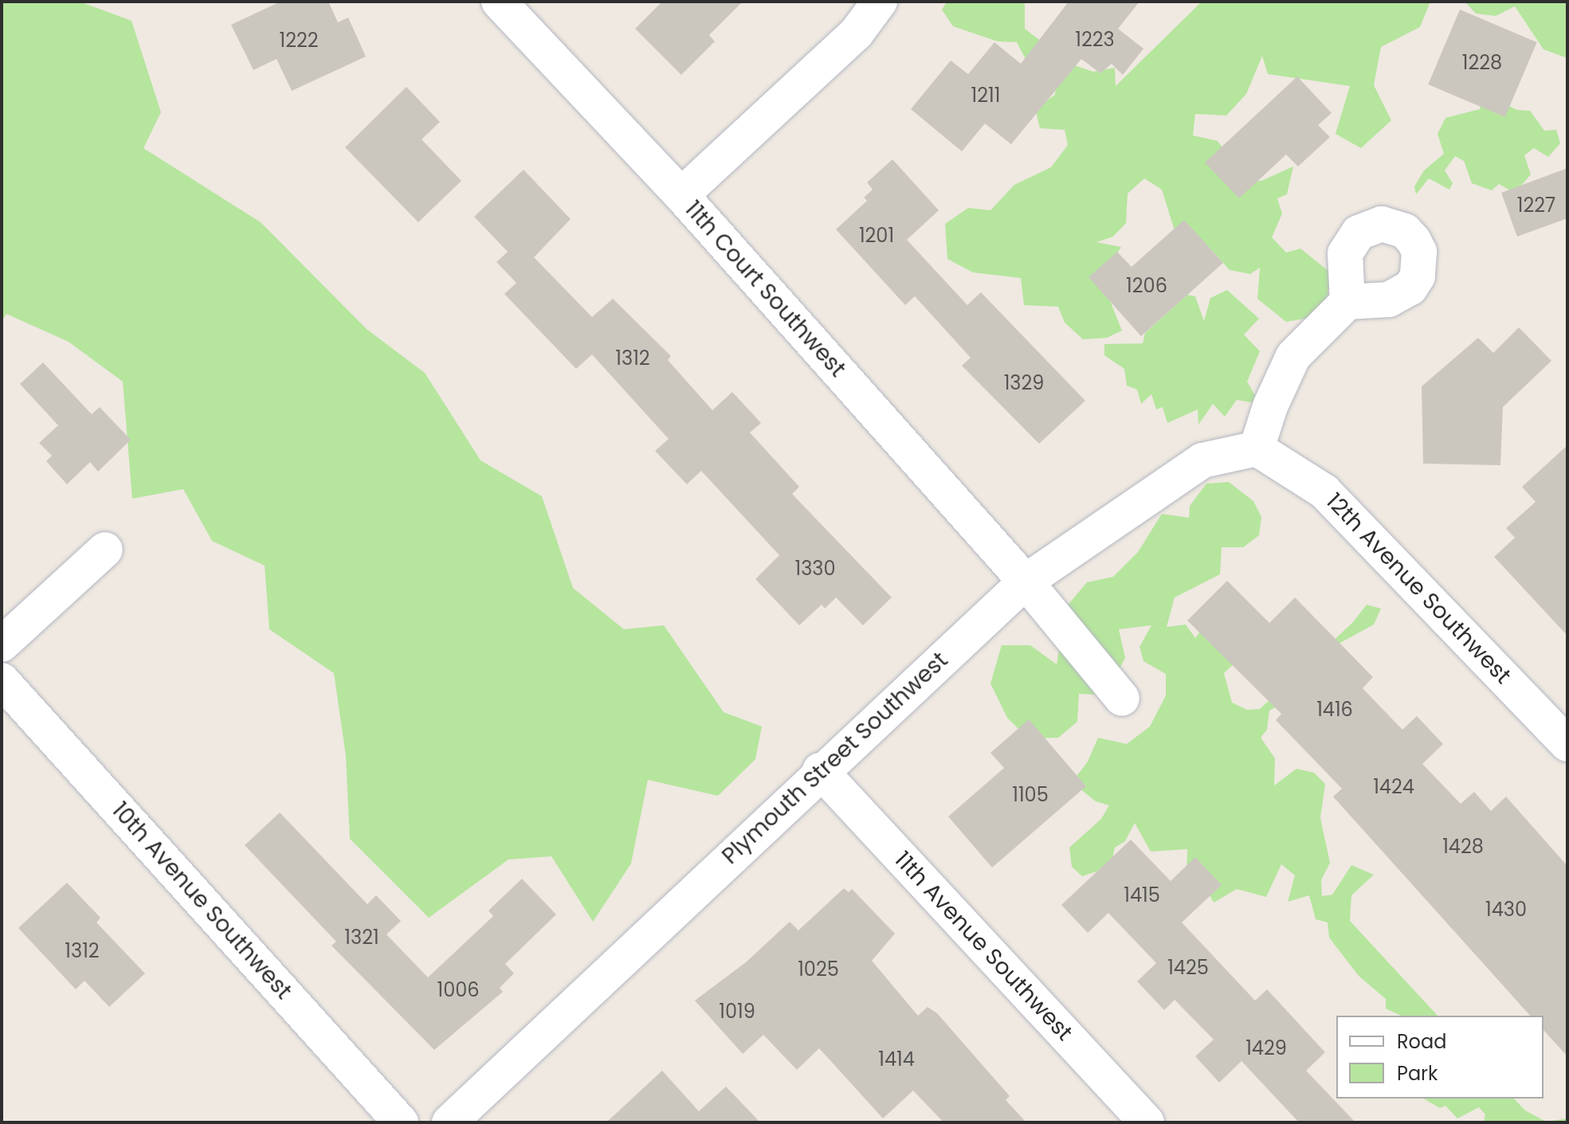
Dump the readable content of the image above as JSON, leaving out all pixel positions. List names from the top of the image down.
{
  "streets": {
    "street": [
      "11th Court Southwest",
      "12th Avenue Southwest",
      "Plymouth Street Southwest",
      "10th Avenue Southwest",
      "11th Avenue Southwest"
    ]
  },
  "crossings": [
    ["11th Court Southwest", "Plymouth Street Southwest"],
    ["12th Avenue Southwest", "Plymouth Street Southwest"],
    ["Plymouth Street Southwest", "11th Avenue Southwest"]
  ],
  "house_numbers": [
    "1223",
    "1222",
    "1228",
    "1211",
    "1227",
    "1201",
    "1206",
    "1312",
    "1329",
    "1330",
    "1416",
    "1424",
    "1105",
    "1428",
    "1415",
    "1430",
    "1321",
    "1312",
    "1425",
    "1025",
    "1006",
    "1019",
    "1429",
    "1414"
  ],
  "legend": ["Road", "Park"]
}
